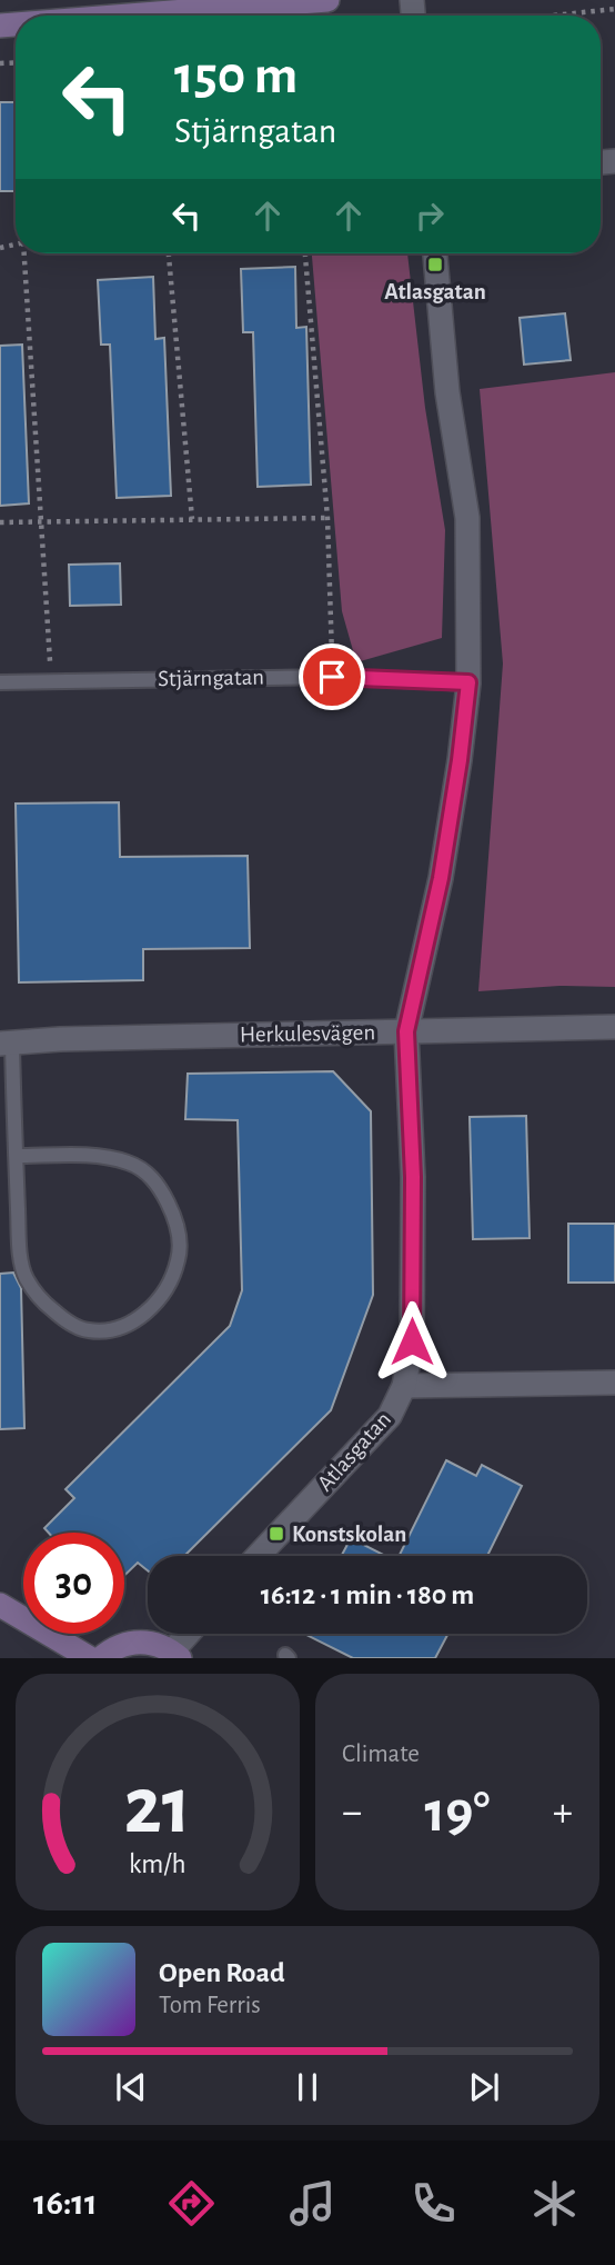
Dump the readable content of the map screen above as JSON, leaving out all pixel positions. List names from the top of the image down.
{
  "streets": {
    "street": ["Herkulesvägen", "Atlasgatan"],
    "lane": ["Stjärngatan"]
  },
  "crossings": [
    ["Stjärngatan", "Atlasgatan"],
    ["Herkulesvägen", "Atlasgatan"]
  ],
  "places": {
    "transit": ["Atlasgatan", "Konstskolan"]
  },
  "page": {
    "turn": ["150 m", "Stjärngatan"],
    "limit": "30",
    "trip": "16:12 · 1 min · 180 m",
    "tile": "Climate",
    "heat": ["−", "19°", "+"],
    "song": ["Open Road", "Tom Ferris"],
    "tabs": "16:11",
    "gauge": ["21", "km/h"]
  }
}
